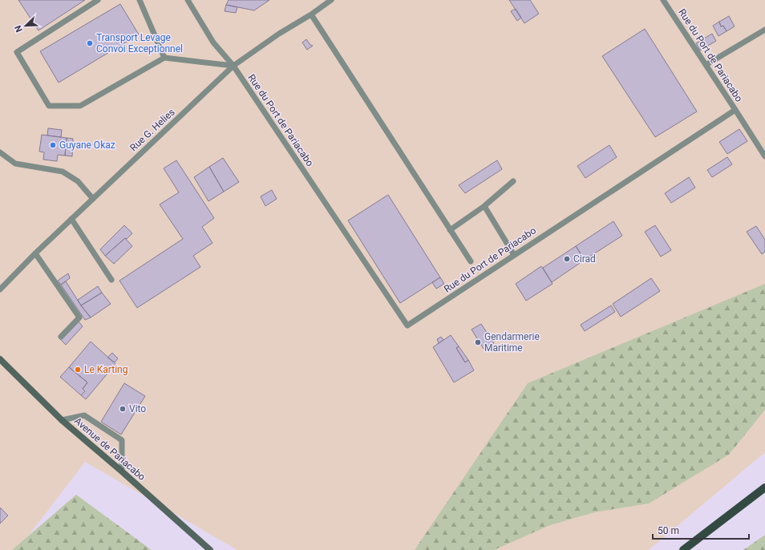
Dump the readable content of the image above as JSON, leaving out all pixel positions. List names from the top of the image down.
{
  "streets": {
    "main road": ["Avenue de Pariacabo"],
    "lane": ["Rue du Port de Pariacabo", "Rue G. Helies"]
  },
  "crossings": [
    ["Rue du Port de Pariacabo", "Rue G. Helies"]
  ],
  "places": [
    "Transport Levage Convoi Exceptionnel",
    "Guyane Okaz",
    "Cirad",
    "Gendarmerie Maritime",
    "Le Karting",
    "Vito"
  ],
  "scale_bar": "50 m",
  "north": "bottom left"
}
